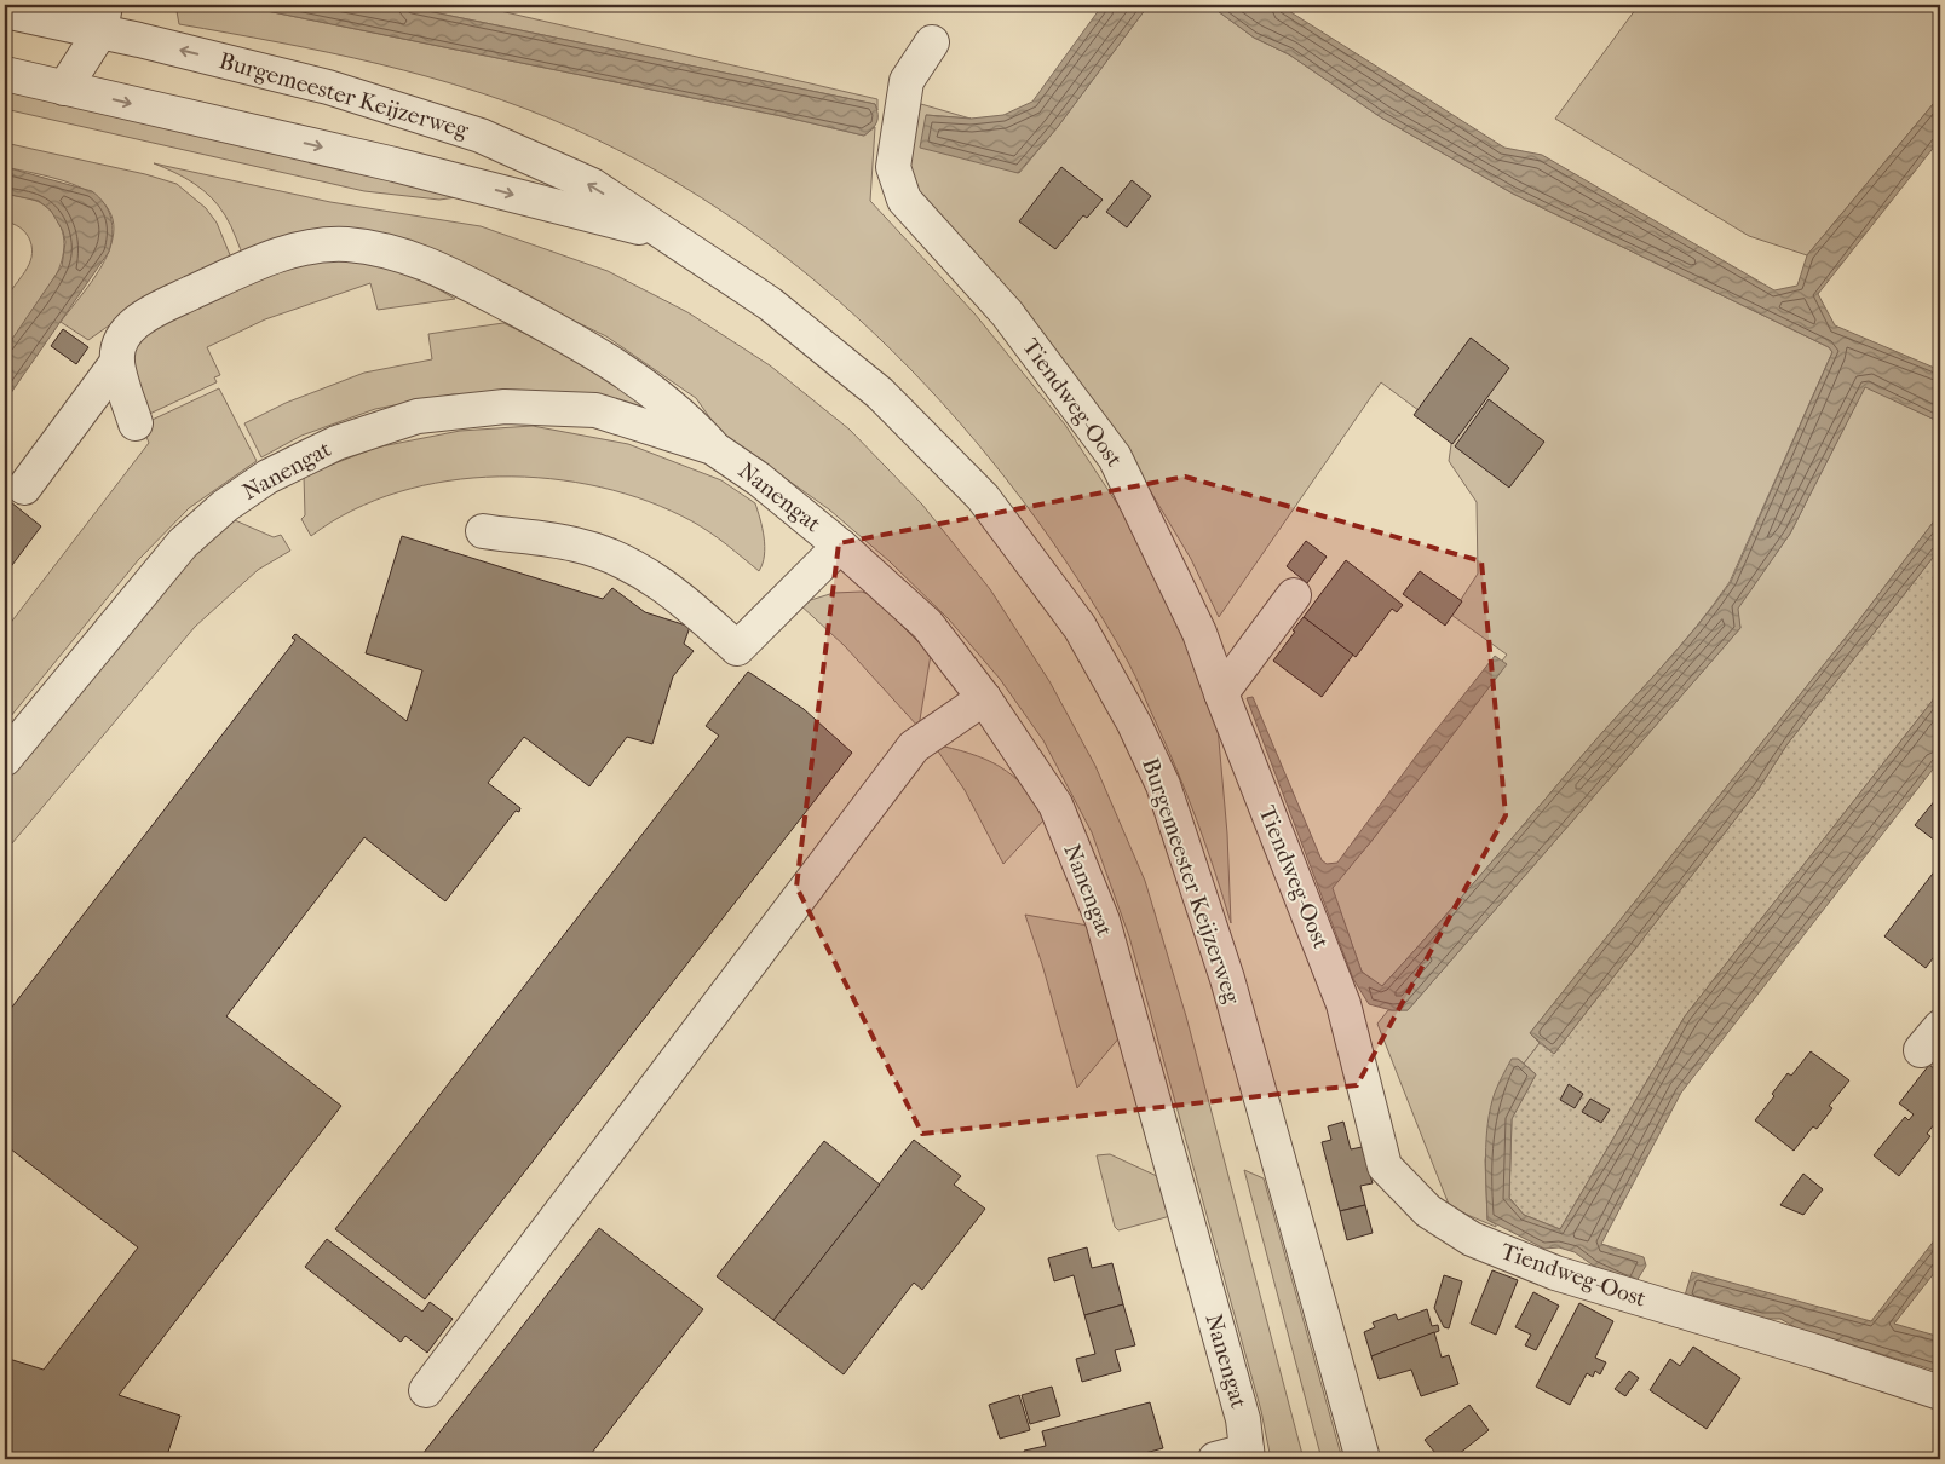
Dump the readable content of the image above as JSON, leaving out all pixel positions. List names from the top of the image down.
{
  "streets": {
    "street": ["Burgemeester Keijzerweg", "Tiendweg-Oost", "Nanengat"]
  }
}
